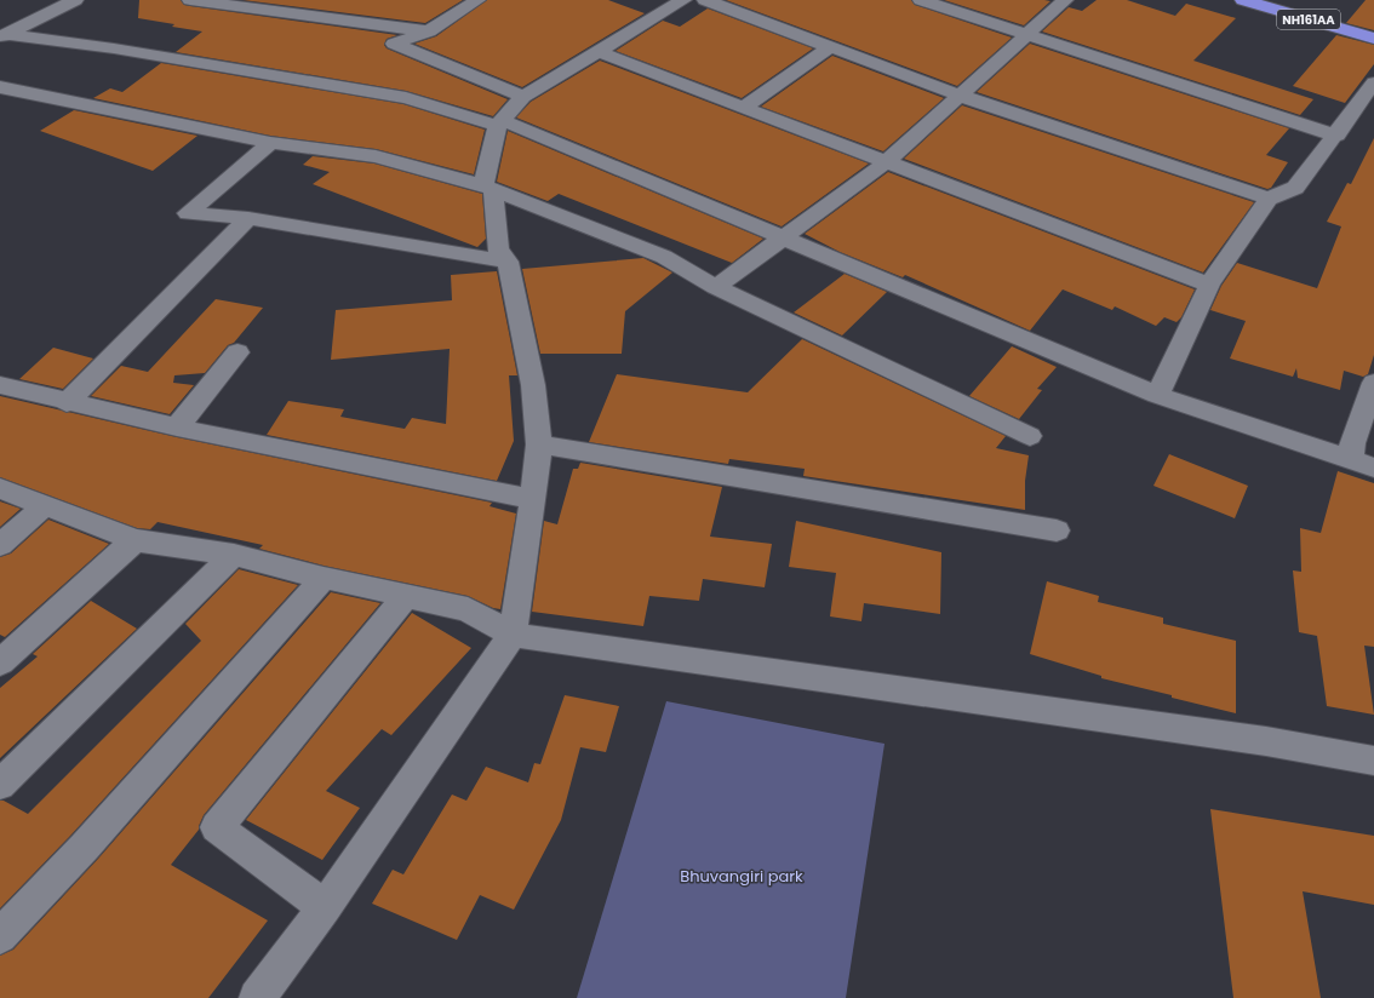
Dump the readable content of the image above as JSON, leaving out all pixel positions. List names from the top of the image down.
{
  "streets": {
    "highway": ["NH161AA"]
  },
  "parks": ["Bhuvangiri park"]
}
